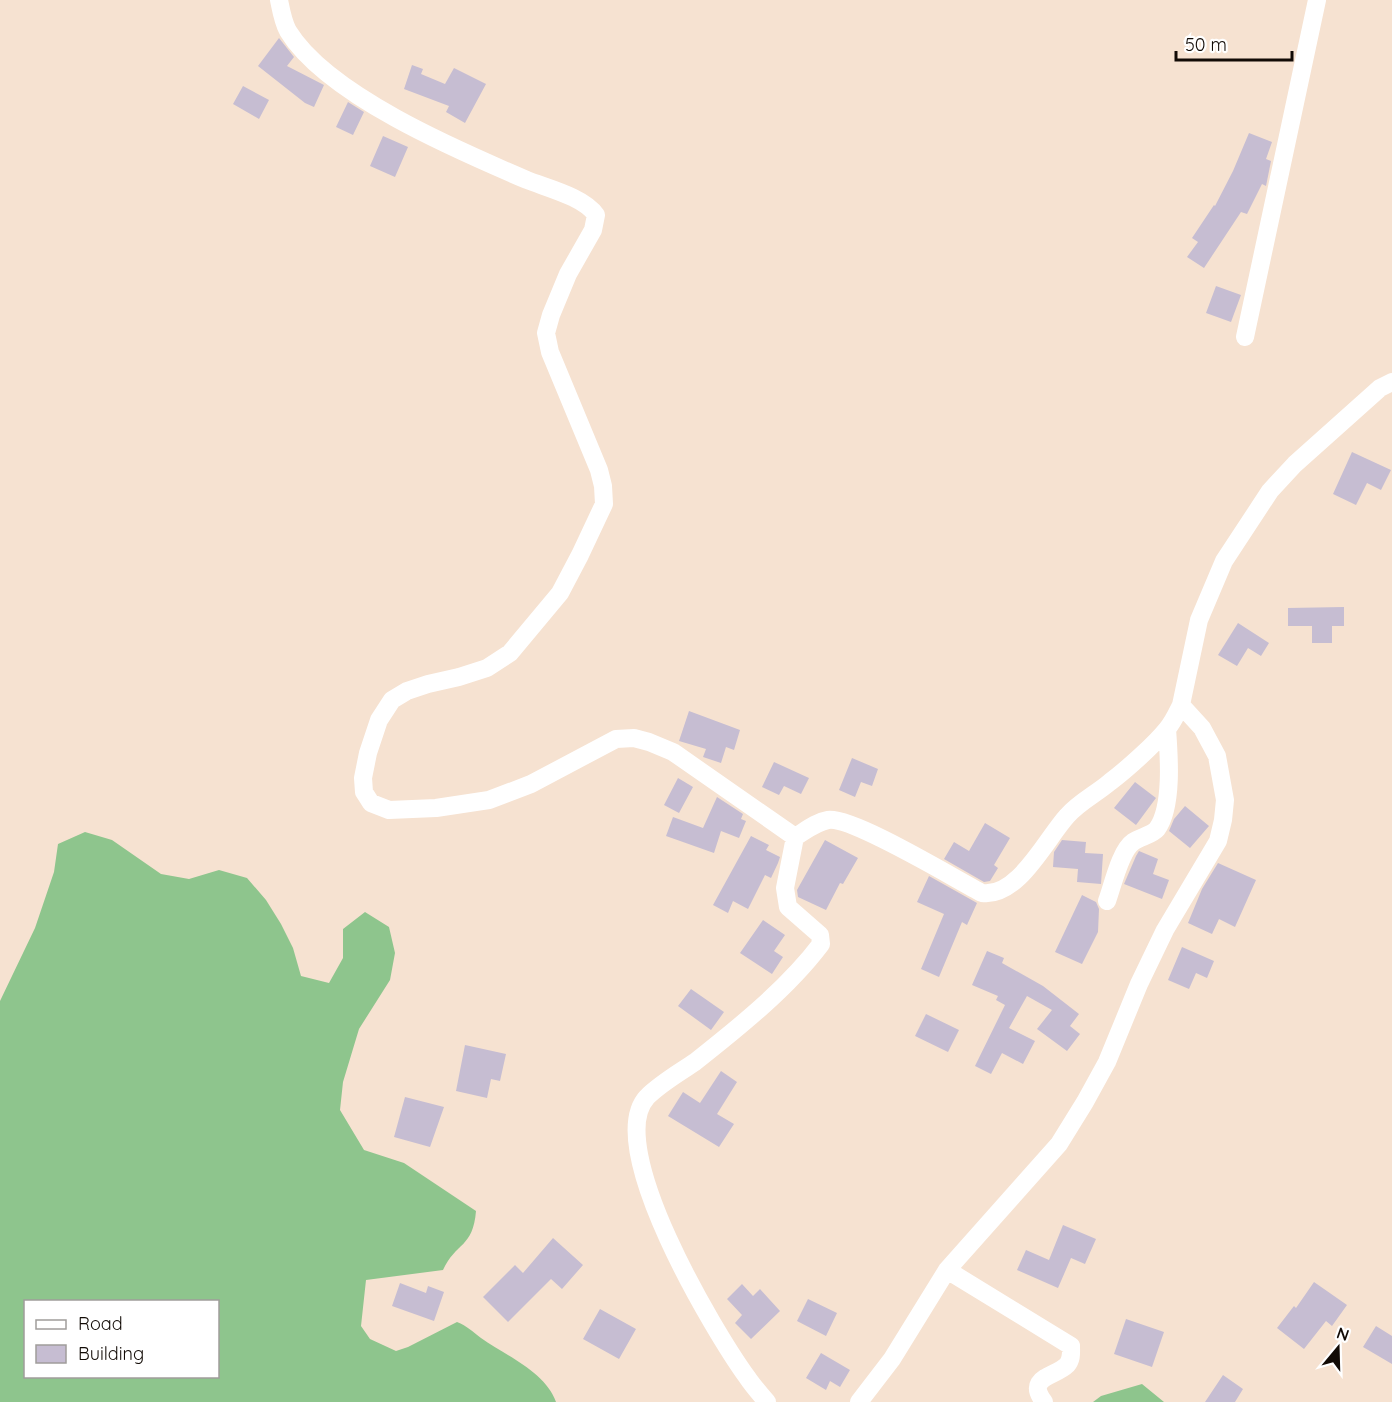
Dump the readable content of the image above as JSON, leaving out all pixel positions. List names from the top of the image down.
{
  "legend": ["Road", "Building"],
  "scale_bar": "50 m",
  "north": "top"
}
